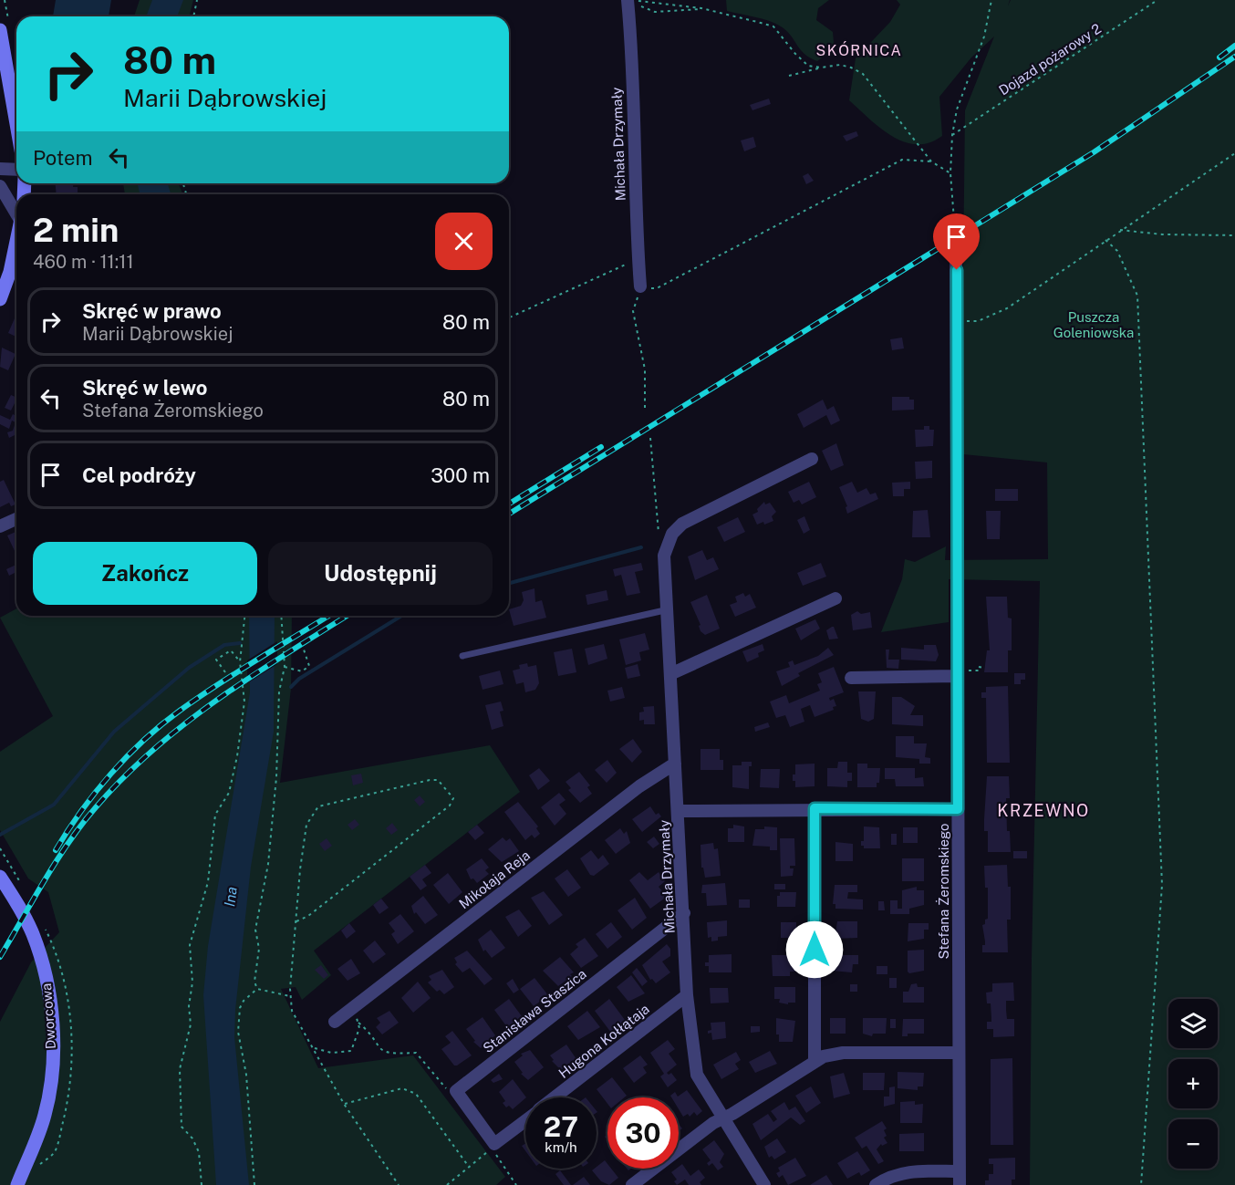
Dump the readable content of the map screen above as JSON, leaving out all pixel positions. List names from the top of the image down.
{
  "streets": {
    "street": [
      "Michała Drzymały",
      "Mikołaja Reja",
      "Stefana Żeromskiego",
      "Stanisława Staszica",
      "Dworcowa",
      "Hugona Kołłątaja"
    ],
    "path": ["Dojazd pożarowy 2"]
  },
  "crossings": [
    ["Michała Drzymały", "Mikołaja Reja"],
    ["Michała Drzymały", "Stanisława Staszica"],
    ["Michała Drzymały", "Hugona Kołłątaja"]
  ],
  "districts": ["SKÓRNICA", "KRZEWNO"],
  "water": ["Ina"],
  "parks": ["Puszcza Goleniowska"],
  "page": {
    "turn": ["80 m", "Marii Dąbrowskiej"],
    "then": "Potem",
    "heading": ["2 min", "460 m · 11:11"],
    "list": [
      {
        "name": "Skręć w prawo",
        "note": "Marii Dąbrowskiej",
        "value": "80 m"
      },
      {
        "name": "Skręć w lewo",
        "note": "Stefana Żeromskiego",
        "value": "80 m"
      },
      {
        "name": "Cel podróży",
        "value": "300 m"
      }
    ],
    "buttons": ["Zakończ", "Udostępnij"],
    "map_buttons": ["+", "−"],
    "speed": "27 km/h",
    "limit": "30"
  }
}
